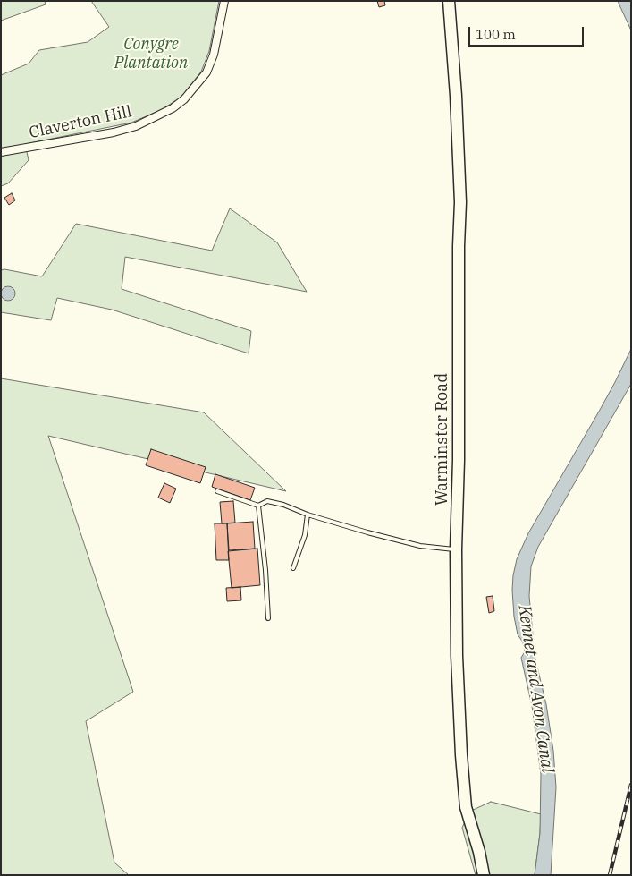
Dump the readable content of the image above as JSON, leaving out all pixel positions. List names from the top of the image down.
{
  "streets": {
    "highway": ["Warminster Road"],
    "street": ["Claverton Hill"]
  },
  "water": ["Kennet and Avon Canal"],
  "parks": ["Conygre Plantation"],
  "scale_bar": "100 m"
}
